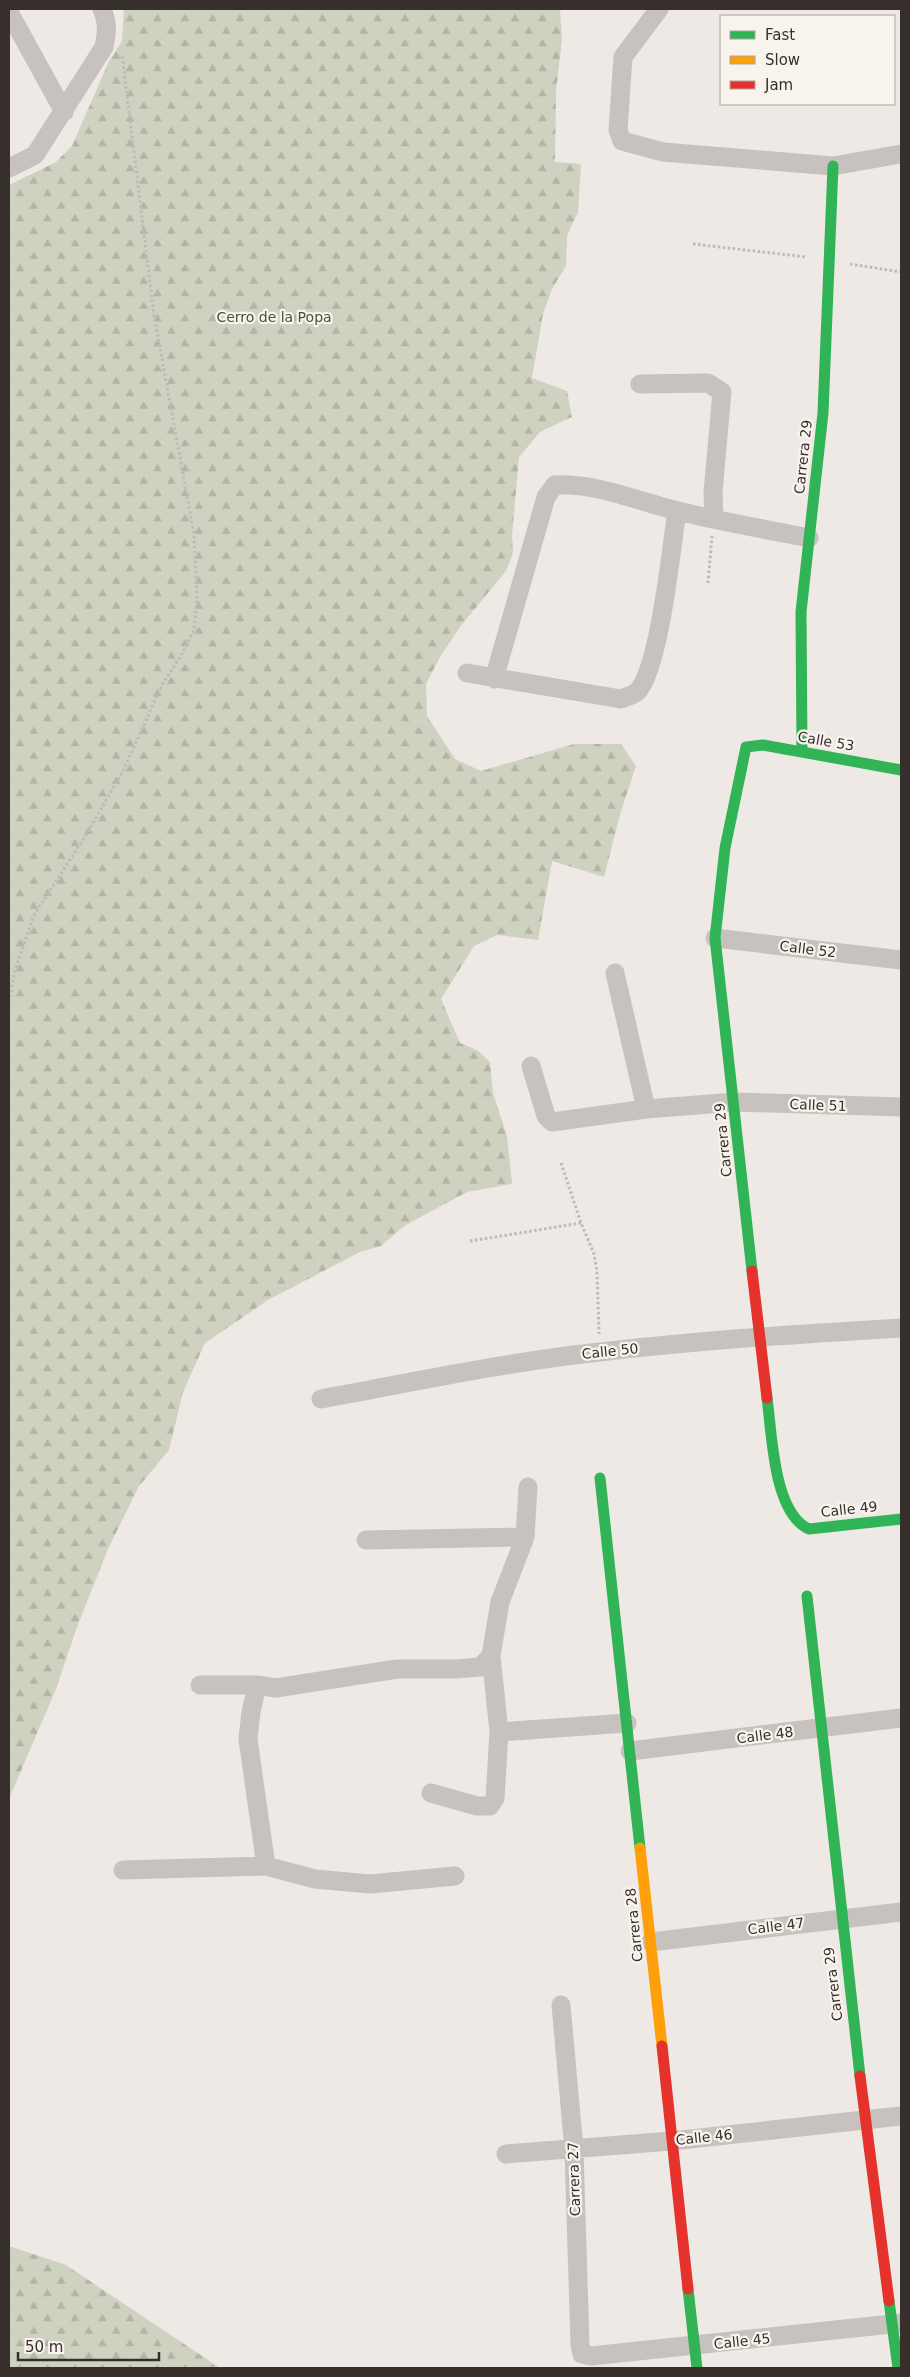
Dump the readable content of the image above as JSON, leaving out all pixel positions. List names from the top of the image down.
{
  "streets": {
    "street": [
      "Carrera 29",
      "Calle 53",
      "Calle 52",
      "Calle 51",
      "Calle 50",
      "Calle 49",
      "Calle 48",
      "Carrera 28",
      "Calle 47",
      "Calle 46",
      "Carrera 27",
      "Calle 45"
    ]
  },
  "crossings": [
    ["Carrera 29", "Calle 53"],
    ["Carrera 29", "Calle 52"],
    ["Carrera 29", "Calle 51"],
    ["Carrera 29", "Calle 50"],
    ["Carrera 29", "Calle 49"],
    ["Carrera 29", "Calle 48"],
    ["Carrera 29", "Calle 47"],
    ["Carrera 29", "Calle 46"],
    ["Carrera 29", "Calle 45"],
    ["Calle 48", "Carrera 28"],
    ["Carrera 28", "Calle 47"],
    ["Carrera 28", "Calle 46"],
    ["Carrera 28", "Calle 45"],
    ["Calle 46", "Carrera 27"],
    ["Carrera 27", "Calle 45"]
  ],
  "parks": ["Cerro de la Popa"],
  "legend": ["Fast", "Slow", "Jam"],
  "scale_bar": "50 m"
}
